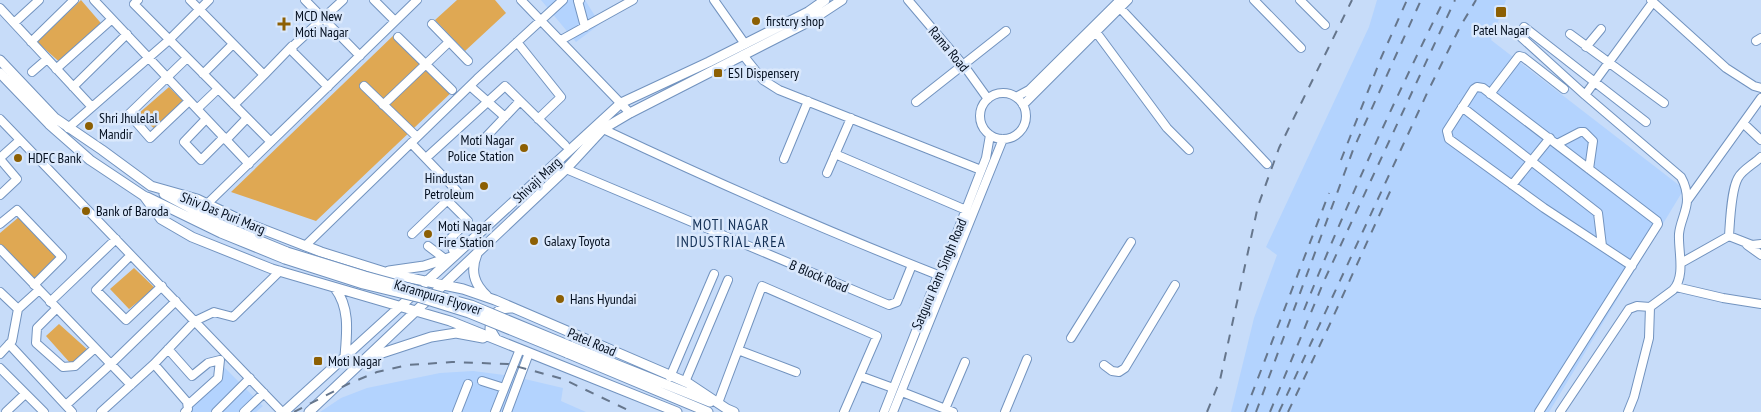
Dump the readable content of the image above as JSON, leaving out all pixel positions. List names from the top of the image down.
{
  "streets": {
    "main road": [
      "Shivaji Marg",
      "Shiv Das Puri Marg",
      "Karampura Flyover",
      "Patel Road"
    ],
    "street": ["Rama Road", "Satguru Ram Singh Road", "B Block Road"]
  },
  "crossings": [
    ["Rama Road", "Satguru Ram Singh Road"],
    ["Shivaji Marg", "Shiv Das Puri Marg"],
    ["Shivaji Marg", "B Block Road"],
    ["Shivaji Marg", "Patel Road"],
    ["Shiv Das Puri Marg", "Karampura Flyover"],
    ["Shiv Das Puri Marg", "Patel Road"],
    ["Karampura Flyover", "Patel Road"]
  ],
  "districts": ["MOTI NAGAR INDUSTRIAL AREA"],
  "places": {
    "transit": ["Patel Nagar", "ESI Dispensery", "Moti Nagar"],
    "other": [
      "firstcry shop",
      "Shri Jhulelal Mandir",
      "Moti Nagar Police Station",
      "HDFC Bank",
      "Hindustan Petroleum",
      "Bank of Baroda",
      "Moti Nagar Fire Station",
      "Galaxy Toyota",
      "Hans Hyundai"
    ],
    "health": ["MCD New Moti Nagar"]
  }
}
